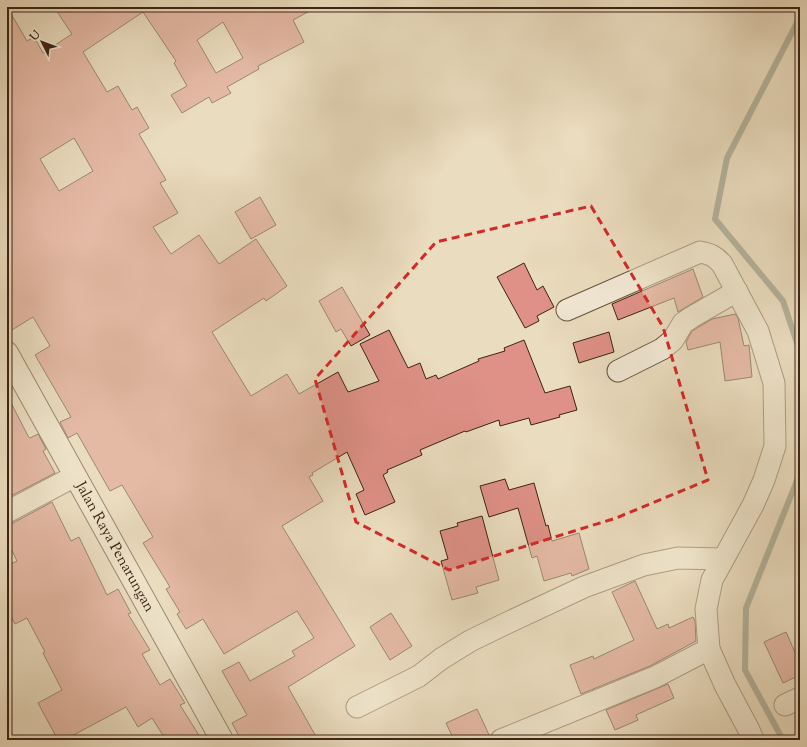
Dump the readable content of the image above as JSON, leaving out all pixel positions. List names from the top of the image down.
{
  "streets": {
    "main road": ["Jalan Raya Penarungan"]
  },
  "north": "top left"
}
